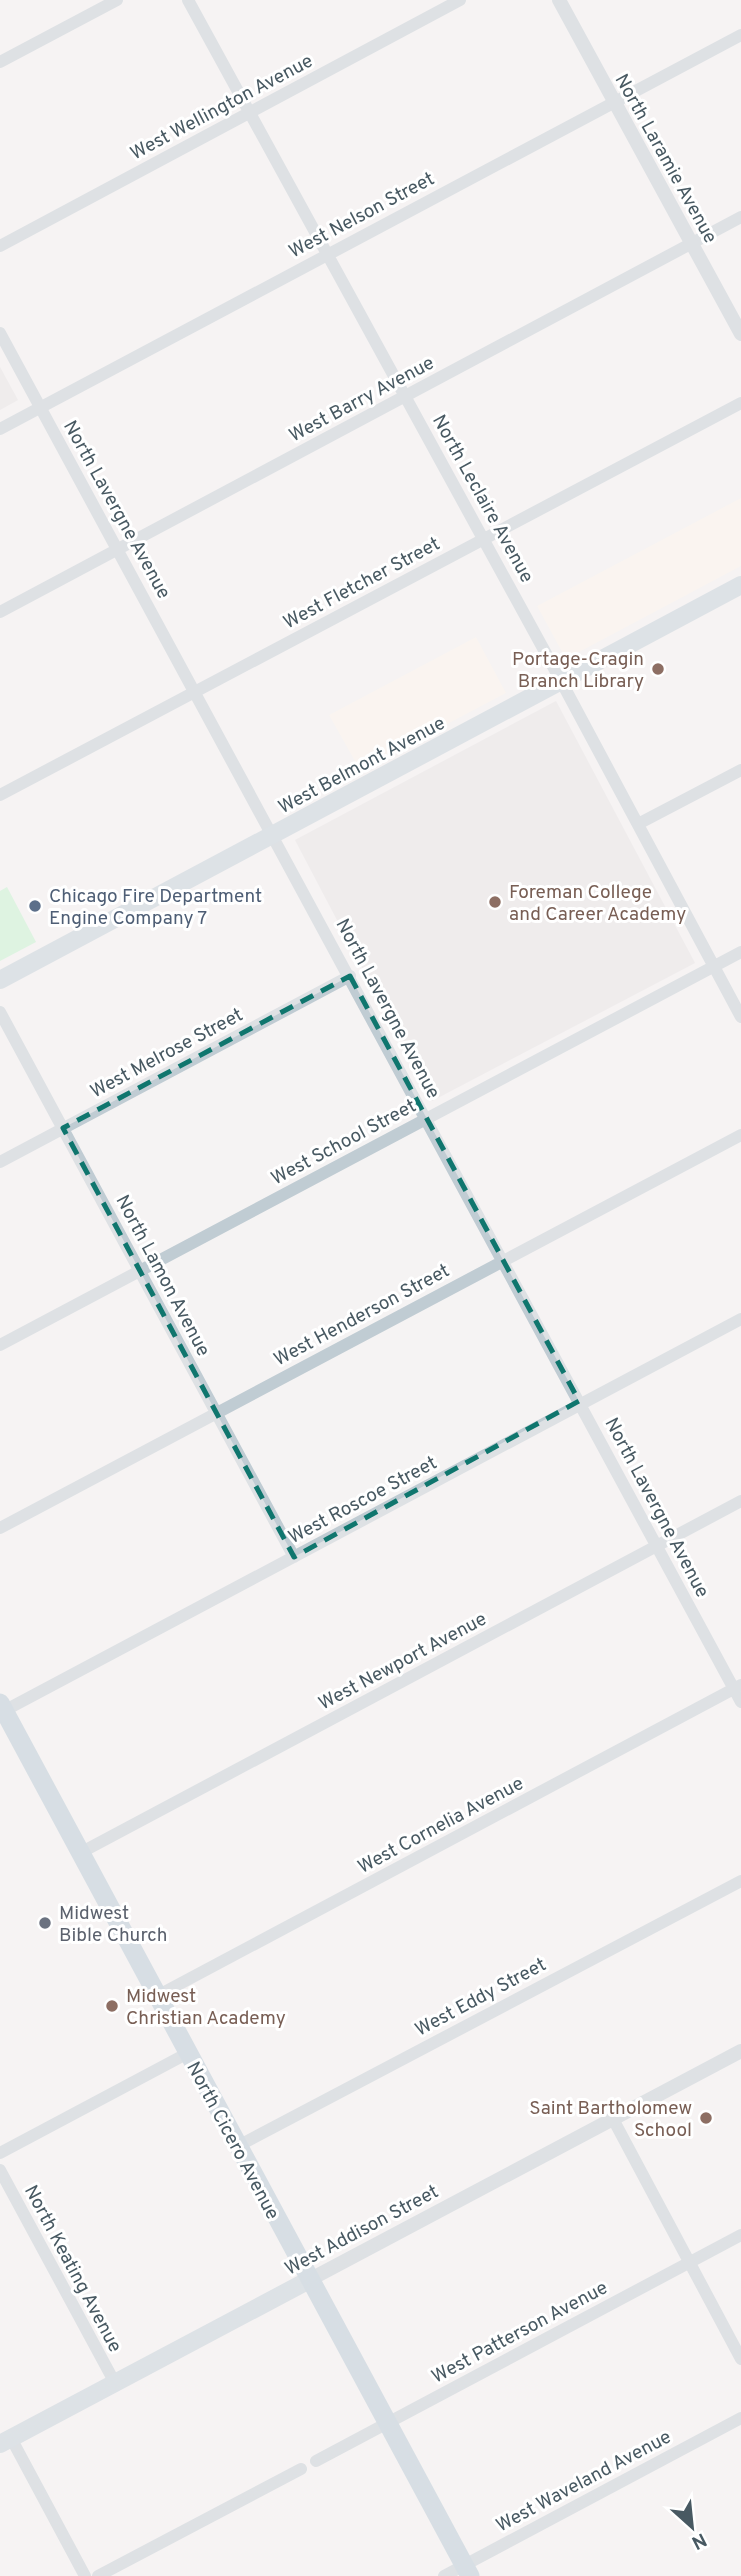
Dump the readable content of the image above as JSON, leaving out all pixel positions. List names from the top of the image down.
{
  "streets": {
    "main road": ["West Belmont Avenue", "North Cicero Avenue", "West Addison Street"],
    "street": [
      "West Wellington Avenue",
      "North Laramie Avenue",
      "West Nelson Street",
      "West Barry Avenue",
      "North Leclaire Avenue",
      "North Lavergne Avenue",
      "West Fletcher Street",
      "West Melrose Street",
      "West School Street",
      "North Lamon Avenue",
      "West Henderson Street",
      "West Roscoe Street",
      "West Newport Avenue",
      "West Cornelia Avenue",
      "West Eddy Street",
      "North Keating Avenue",
      "West Patterson Avenue",
      "West Waveland Avenue"
    ]
  },
  "crossings": [
    ["West Wellington Avenue", "North Leclaire Avenue"],
    ["North Laramie Avenue", "West Nelson Street"],
    ["North Laramie Avenue", "West Barry Avenue"],
    ["West Nelson Street", "North Leclaire Avenue"],
    ["West Nelson Street", "North Lavergne Avenue"],
    ["West Barry Avenue", "North Leclaire Avenue"],
    ["West Barry Avenue", "North Lavergne Avenue"],
    ["North Leclaire Avenue", "West Fletcher Street"],
    ["North Leclaire Avenue", "West Belmont Avenue"],
    ["North Leclaire Avenue", "West School Street"],
    ["North Lavergne Avenue", "West Fletcher Street"],
    ["North Lavergne Avenue", "West Belmont Avenue"],
    ["North Lavergne Avenue", "West Melrose Street"],
    ["North Lavergne Avenue", "West School Street"],
    ["North Lavergne Avenue", "West Henderson Street"],
    ["North Lavergne Avenue", "West Roscoe Street"],
    ["North Lavergne Avenue", "West Newport Avenue"],
    ["North Lavergne Avenue", "West Cornelia Avenue"],
    ["West Melrose Street", "North Lamon Avenue"],
    ["West School Street", "North Lamon Avenue"],
    ["North Lamon Avenue", "West Henderson Street"],
    ["North Lamon Avenue", "West Roscoe Street"],
    ["West Roscoe Street", "North Cicero Avenue"],
    ["West Newport Avenue", "North Cicero Avenue"],
    ["West Cornelia Avenue", "North Cicero Avenue"],
    ["West Eddy Street", "North Cicero Avenue"],
    ["North Cicero Avenue", "West Addison Street"],
    ["North Cicero Avenue", "West Patterson Avenue"],
    ["North Cicero Avenue", "West Waveland Avenue"],
    ["West Addison Street", "North Keating Avenue"]
  ],
  "places": [
    "Portage-Cragin Branch Library",
    "Foreman College and Career Academy",
    "Chicago Fire Department Engine Company 7",
    "Midwest Bible Church",
    "Midwest Christian Academy",
    "Saint Bartholomew School"
  ],
  "north": "bottom right"
}
